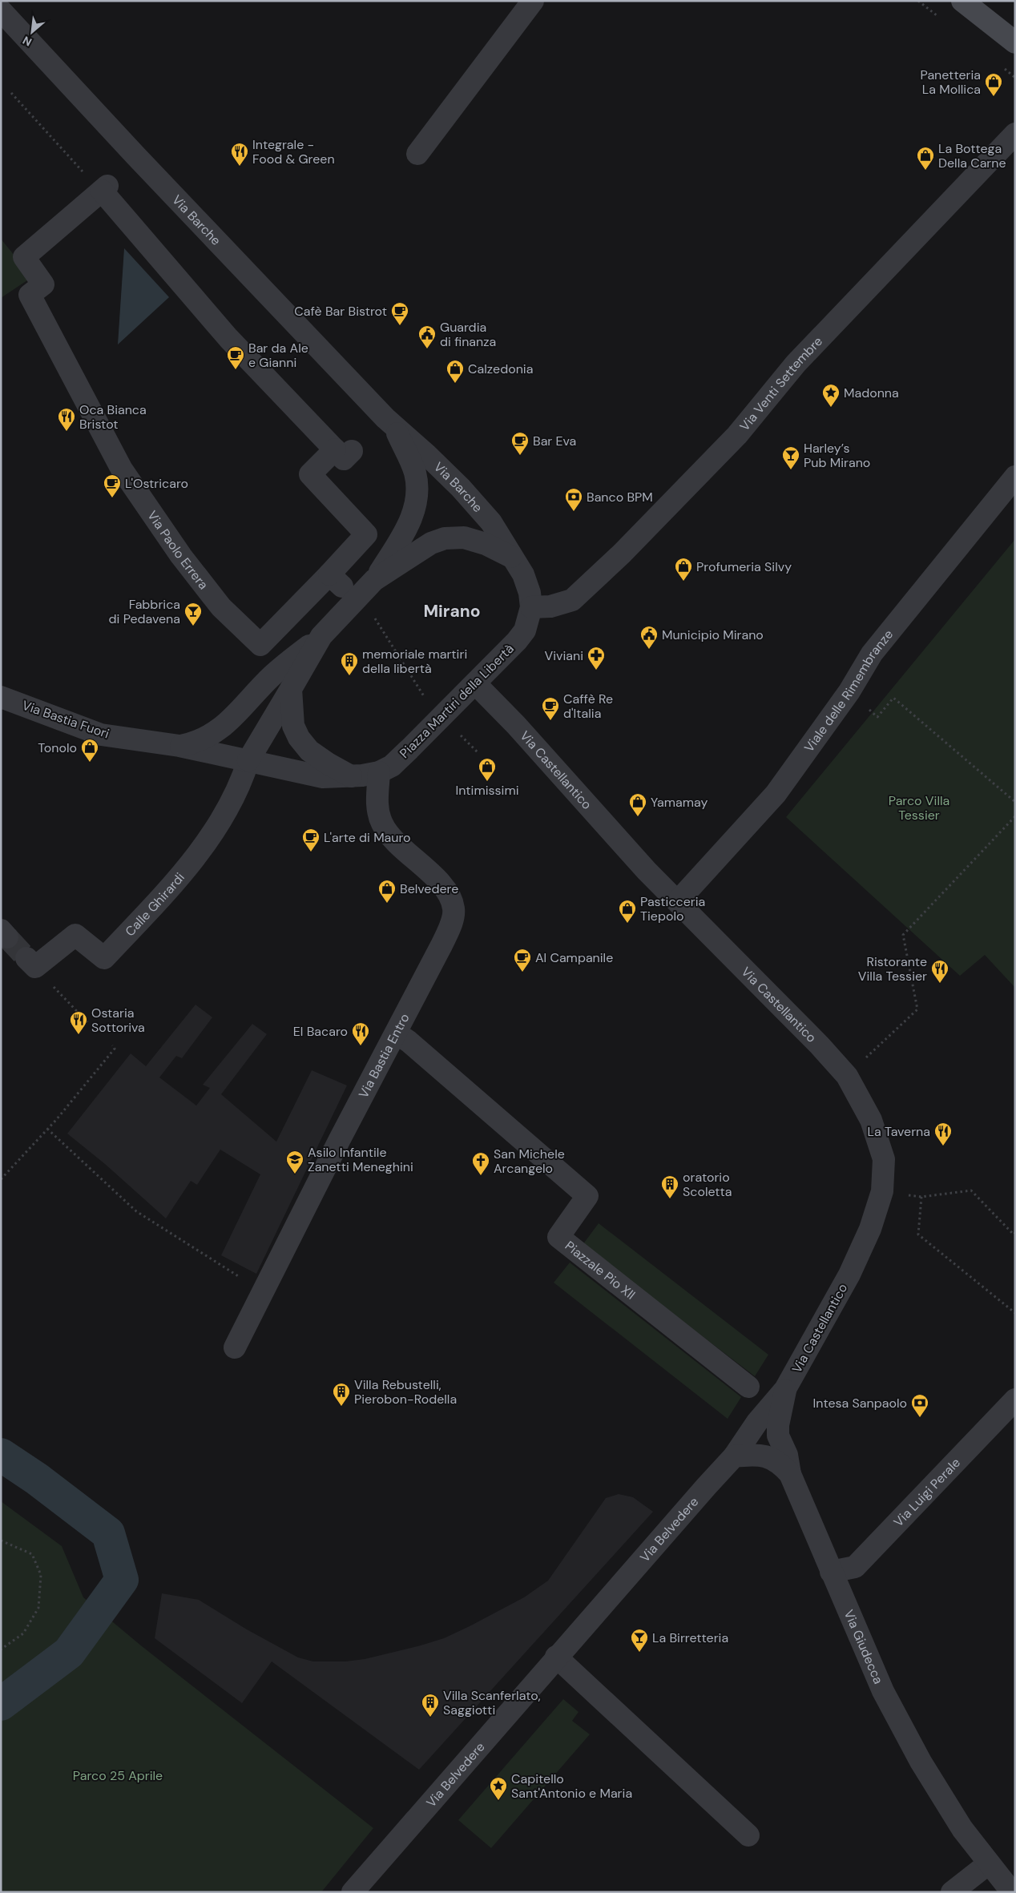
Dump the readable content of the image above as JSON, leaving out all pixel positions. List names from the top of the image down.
{
  "streets": {
    "street": [
      "Via Barche",
      "Via Venti Settembre",
      "Via Paolo Errera",
      "Viale delle Rimembranze",
      "Piazza Martiri della Libertà",
      "Via Bastia Fuori",
      "Via Castellantico",
      "Calle Ghirardi",
      "Via Bastia Entro",
      "Piazzale Pio XII",
      "Via Luigi Perale",
      "Via Belvedere",
      "Via Giudecca"
    ]
  },
  "crossings": [
    ["Via Barche", "Piazza Martiri della Libertà"],
    ["Via Venti Settembre", "Piazza Martiri della Libertà"],
    ["Viale delle Rimembranze", "Via Castellantico"],
    ["Piazza Martiri della Libertà", "Via Bastia Fuori"],
    ["Piazza Martiri della Libertà", "Via Castellantico"],
    ["Piazza Martiri della Libertà", "Via Bastia Entro"],
    ["Via Bastia Fuori", "Calle Ghirardi"],
    ["Via Castellantico", "Via Belvedere"],
    ["Via Castellantico", "Via Giudecca"],
    ["Via Bastia Entro", "Piazzale Pio XII"],
    ["Via Luigi Perale", "Via Giudecca"],
    ["Via Belvedere", "Via Giudecca"]
  ],
  "districts": ["Mirano"],
  "parks": ["Parco Villa Tessier", "Parco 25 Aprile"],
  "places": {
    "shop": [
      "Panetteria La Mollica",
      "La Bottega Della Carne",
      "Calzedonia",
      "Profumeria Silvy",
      "Tonolo",
      "Intimissimi",
      "Yamamay",
      "Belvedere",
      "Pasticceria Tiepolo"
    ],
    "restaurant": [
      "Integrale - Food & Green",
      "Oca Bianca Bristot",
      "Ristorante Villa Tessier",
      "Ostaria Sottoriva",
      "El Bacaro",
      "La Taverna"
    ],
    "cafe": [
      "Cafè Bar Bistrot",
      "Bar da Ale e Gianni",
      "Bar Eva",
      "L'Ostricaro",
      "Caffè Re d'Italia",
      "L'arte di Mauro",
      "Al Campanile"
    ],
    "public building": ["Guardia di finanza", "Municipio Mirano"],
    "place": ["Madonna", "Capitello Sant'Antonio e Maria"],
    "bar": ["Harley’s Pub Mirano", "Fabbrica di Pedavena", "La Birretteria"],
    "bank": ["Banco BPM", "Intesa Sanpaolo"],
    "pharmacy": ["Viviani"],
    "building": [
      "memoriale martiri della libertà",
      "oratorio Scoletta",
      "Villa Rebustelli, Pierobon-Rodella",
      "Villa Scanferlato, Saggiotti"
    ],
    "school or university": ["Asilo Infantile Zanetti Meneghini"],
    "church": ["San Michele Arcangelo"]
  },
  "north": "bottom left"
}
